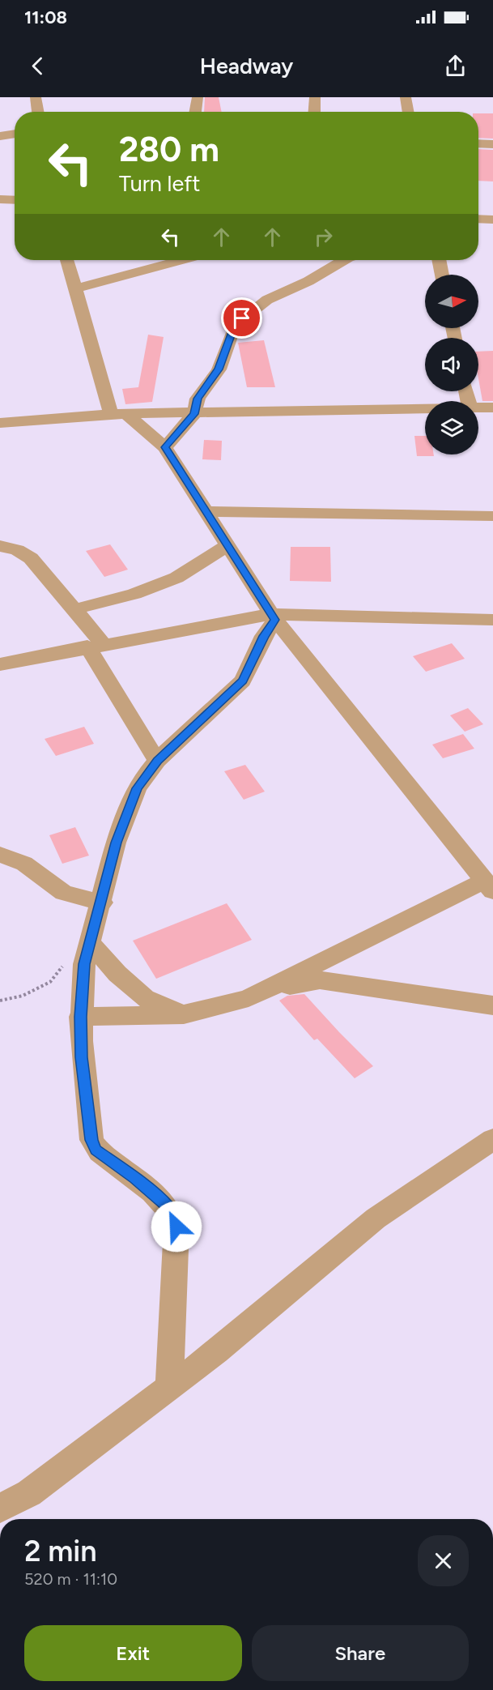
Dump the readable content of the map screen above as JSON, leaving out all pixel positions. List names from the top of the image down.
{
  "north": "right",
  "page": {
    "status": "11:08",
    "header": "Headway",
    "turn": ["280 m", "Turn left"],
    "heading": ["2 min", "520 m · 11:10"],
    "buttons": ["Exit", "Share"]
  }
}
